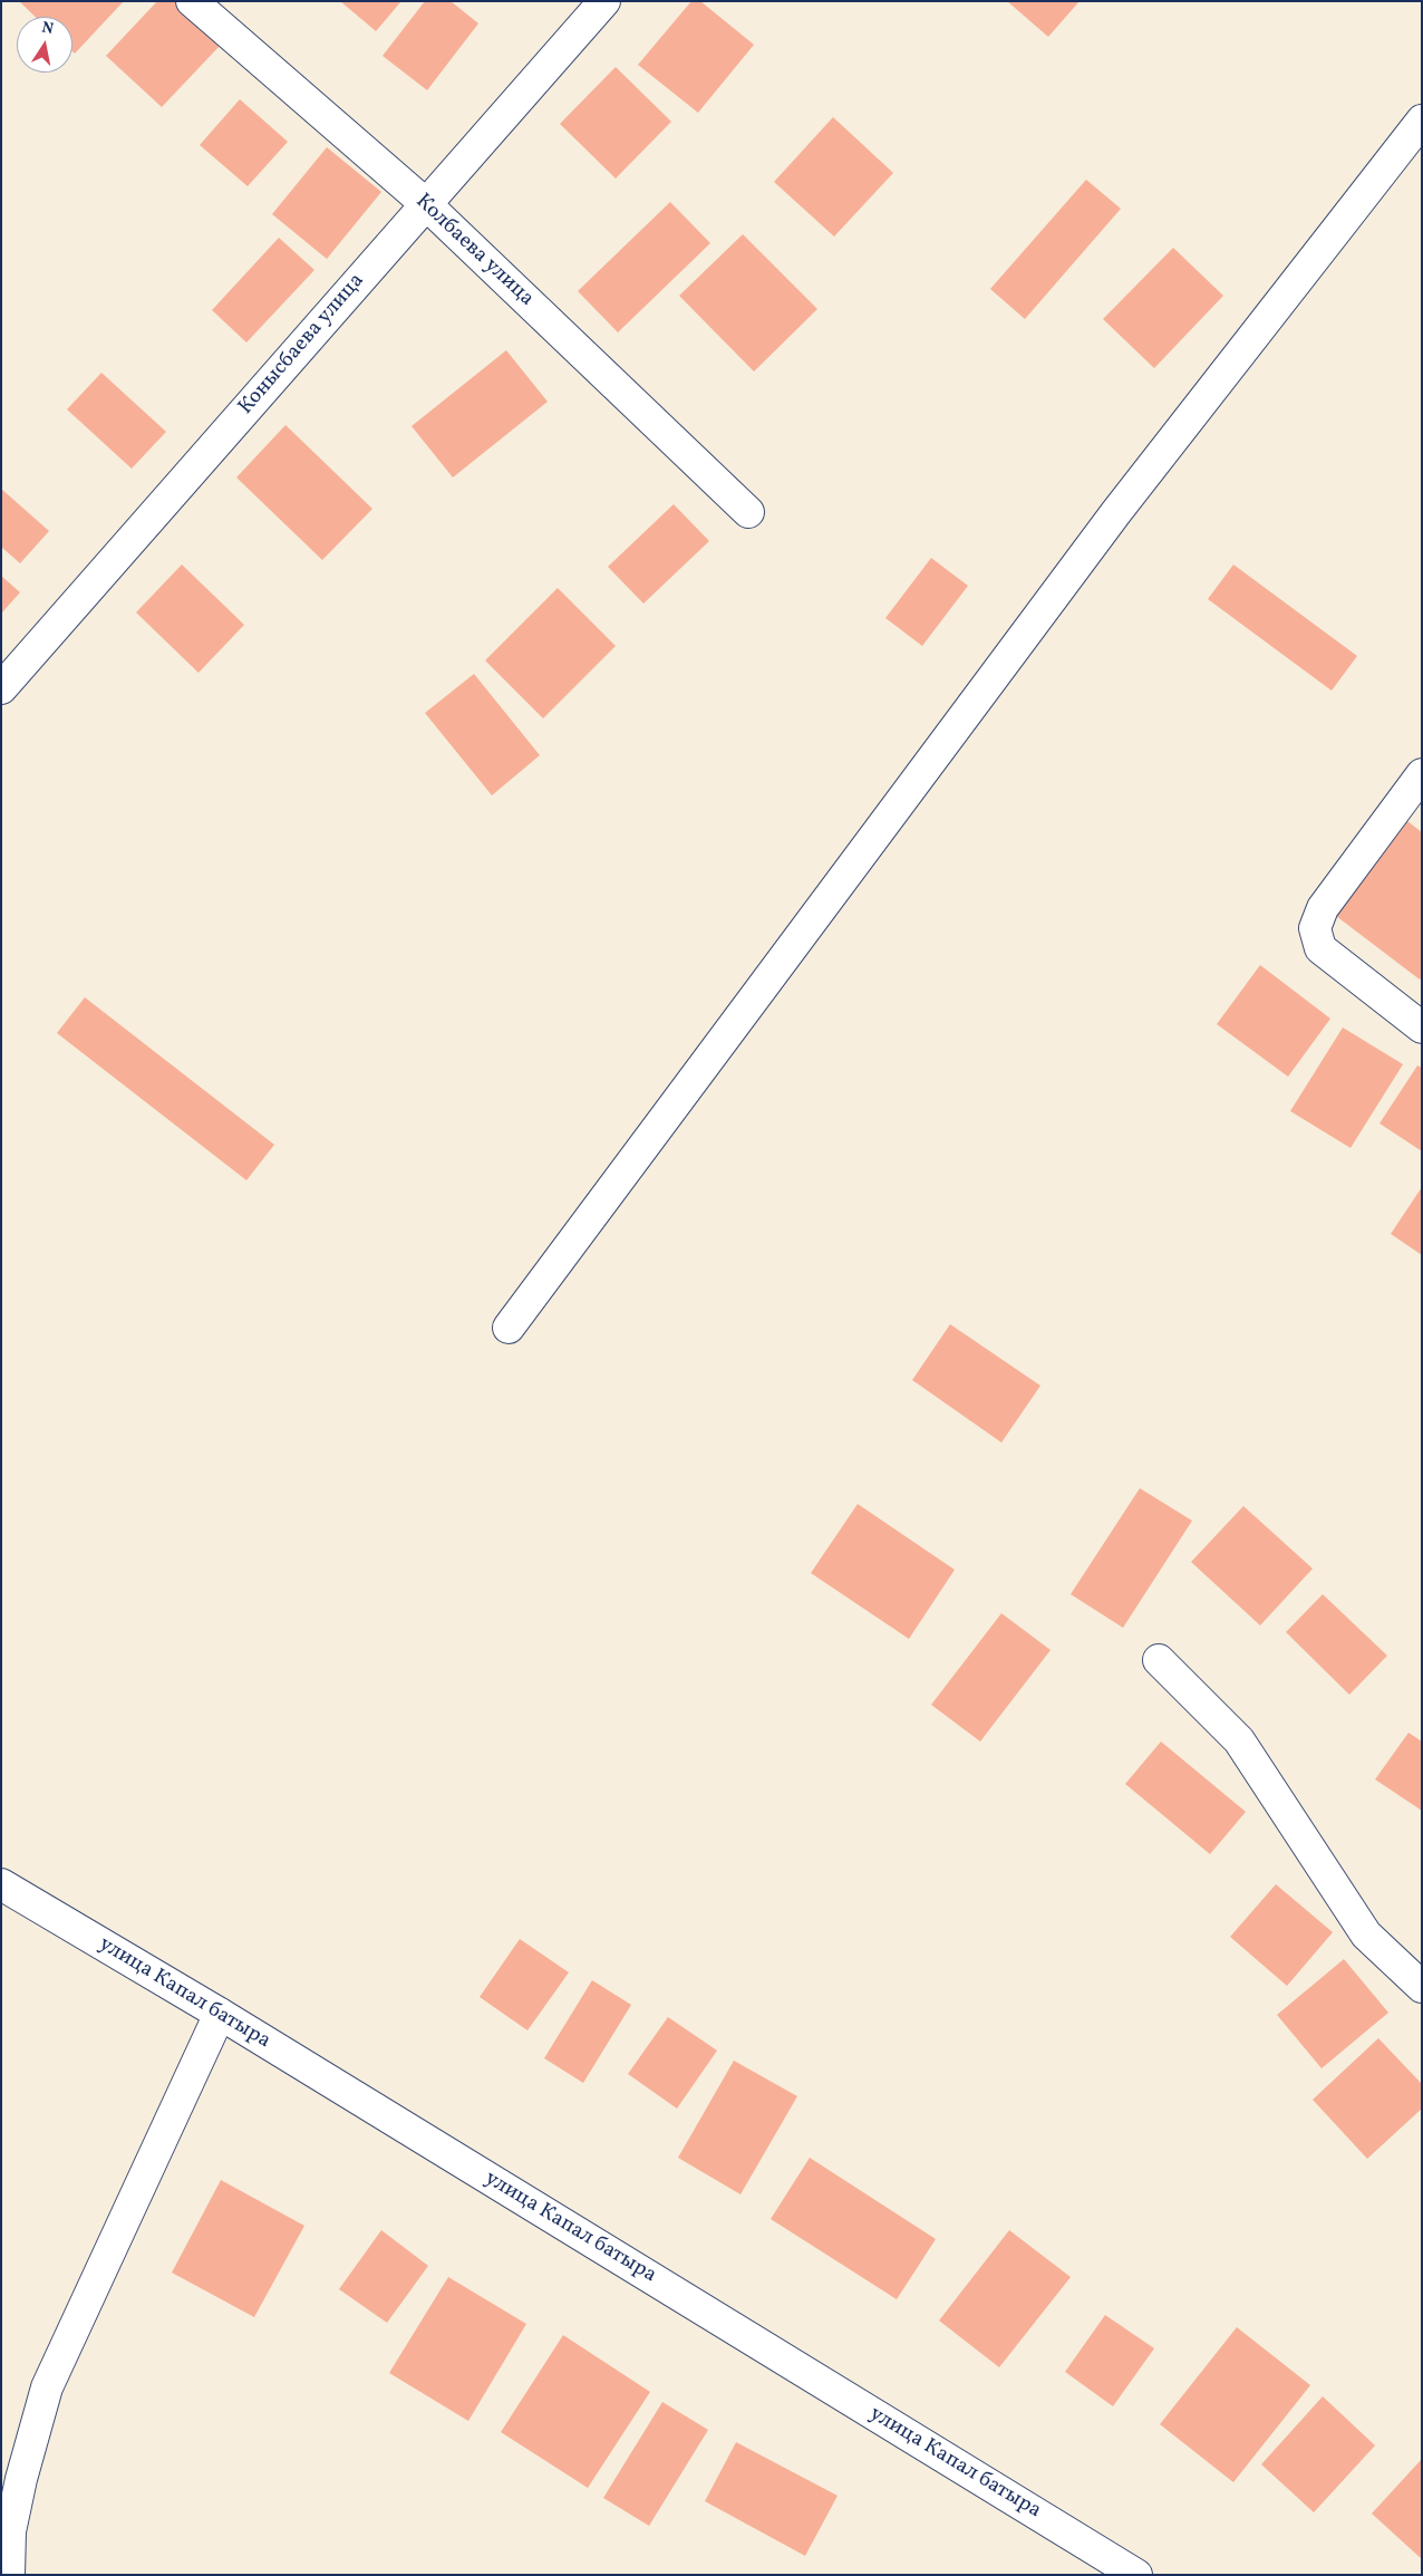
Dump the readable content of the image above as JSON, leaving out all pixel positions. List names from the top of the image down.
{
  "streets": {
    "street": ["Колбаева улица", "Конысбаева улица", "улица Капал батыра"]
  },
  "crossings": [
    ["Колбаева улица", "Конысбаева улица"]
  ],
  "north": "top"
}
